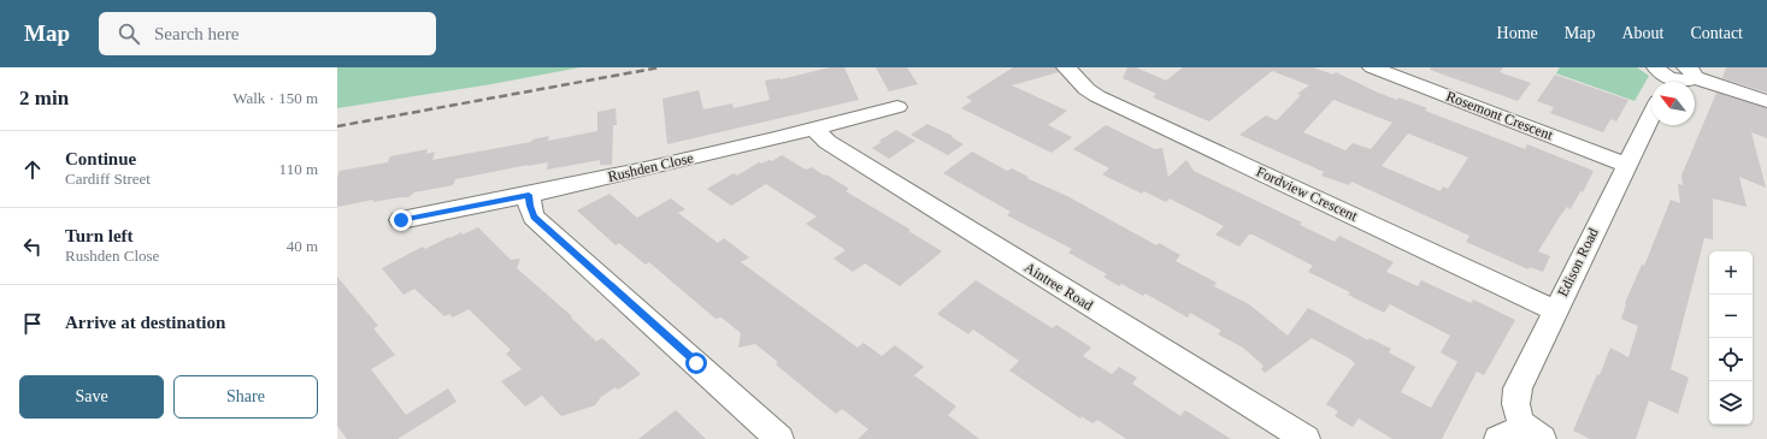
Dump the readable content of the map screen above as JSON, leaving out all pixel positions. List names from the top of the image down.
{
  "streets": {
    "street": [
      "Rosemont Crescent",
      "Rushden Close",
      "Fordview Crescent",
      "Edison Road",
      "Aintree Road"
    ]
  },
  "crossings": [
    ["Rosemont Crescent", "Edison Road"],
    ["Rushden Close", "Aintree Road"],
    ["Fordview Crescent", "Edison Road"]
  ],
  "north": "top left",
  "page": {
    "header": "Map",
    "search": "Search here",
    "nav": [
      "Home",
      "Map",
      "About",
      "Contact"
    ],
    "heading": ["2 min", "Walk · 150 m"],
    "list": [
      ["Continue", "Cardiff Street", "110 m"],
      ["Turn left", "Rushden Close", "40 m"],
      "Arrive at destination"
    ],
    "map_buttons": ["+", "−"],
    "buttons": ["Save", "Share"]
  }
}
